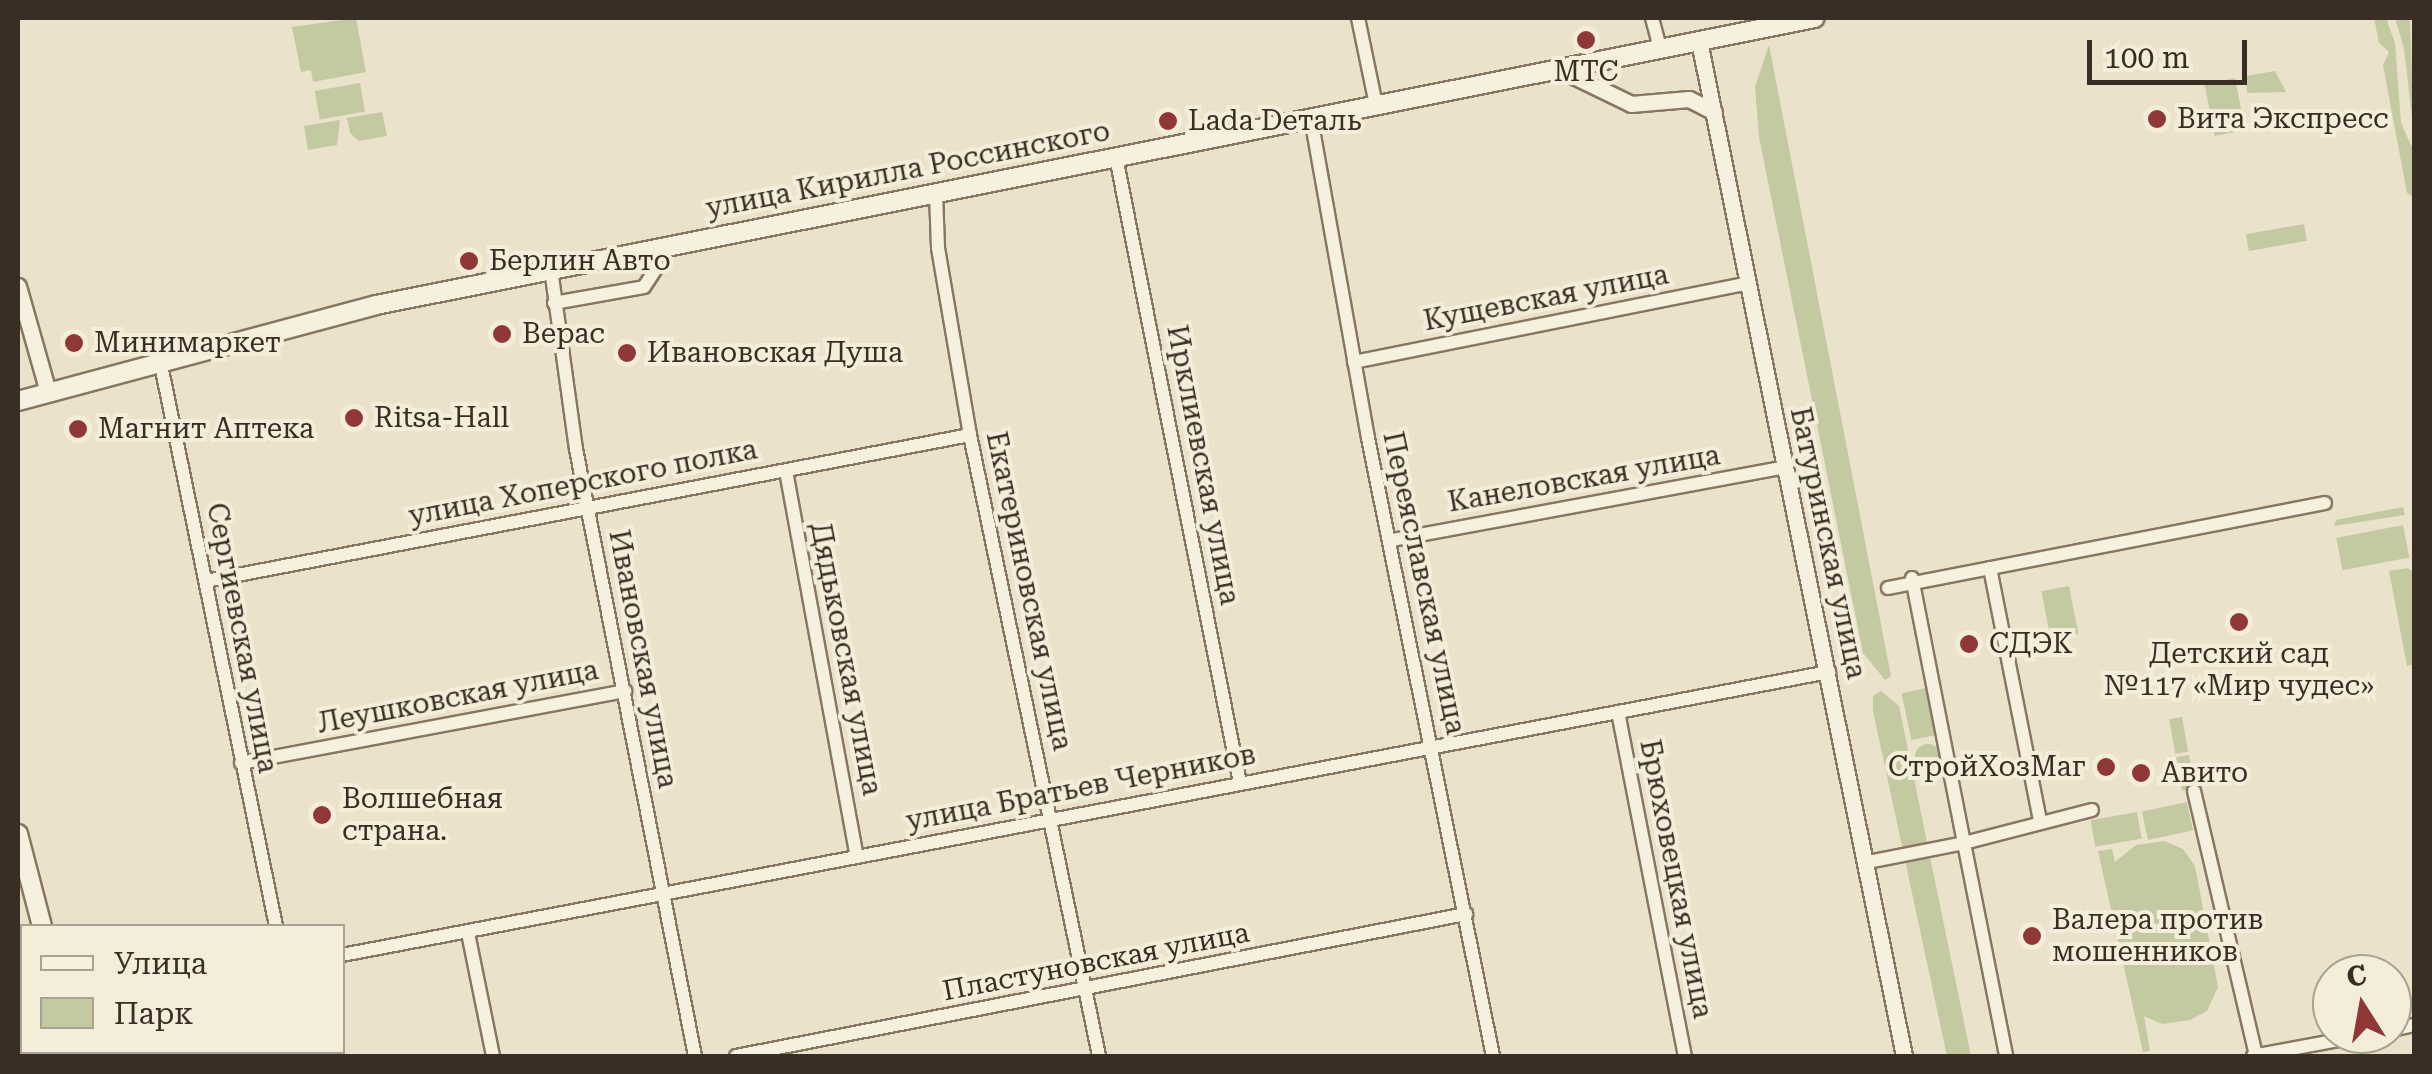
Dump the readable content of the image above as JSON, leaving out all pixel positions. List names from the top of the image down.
{
  "streets": {
    "main road": ["улица Кирилла Россинского"],
    "street": [
      "Кущевская улица",
      "Ирклиевская улица",
      "Канеловская улица",
      "улица Хоперского полка",
      "Батуринская улица",
      "Переяславская улица",
      "Екатериновская улица",
      "Сергиевская улица",
      "Ивановская улица",
      "Дядьковская улица",
      "Леушковская улица",
      "улица Братьев Черников",
      "Брюховецкая улица",
      "Пластуновская улица"
    ]
  },
  "crossings": [
    ["улица Кирилла Россинского", "Ирклиевская улица"],
    ["улица Кирилла Россинского", "Батуринская улица"],
    ["улица Кирилла Россинского", "Переяславская улица"],
    ["улица Кирилла Россинского", "Екатериновская улица"],
    ["улица Кирилла Россинского", "Сергиевская улица"],
    ["улица Кирилла Россинского", "Ивановская улица"],
    ["Кущевская улица", "Батуринская улица"],
    ["Кущевская улица", "Переяславская улица"],
    ["Ирклиевская улица", "улица Братьев Черников"],
    ["Канеловская улица", "Батуринская улица"],
    ["Канеловская улица", "Переяславская улица"],
    ["улица Хоперского полка", "Екатериновская улица"],
    ["улица Хоперского полка", "Сергиевская улица"],
    ["улица Хоперского полка", "Ивановская улица"],
    ["улица Хоперского полка", "Дядьковская улица"],
    ["Батуринская улица", "улица Братьев Черников"],
    ["Переяславская улица", "улица Братьев Черников"],
    ["Переяславская улица", "Пластуновская улица"],
    ["Екатериновская улица", "улица Братьев Черников"],
    ["Екатериновская улица", "Пластуновская улица"],
    ["Сергиевская улица", "Леушковская улица"],
    ["Ивановская улица", "Леушковская улица"],
    ["Ивановская улица", "улица Братьев Черников"],
    ["Дядьковская улица", "улица Братьев Черников"],
    ["улица Братьев Черников", "Брюховецкая улица"]
  ],
  "places": [
    "МТС",
    "Вита Экспресс",
    "Lada Dеталь",
    "Берлин Авто",
    "Верас",
    "Минимаркет",
    "Ивановская Душа",
    "Ritsa-Hall",
    "Магнит Аптека",
    "Детский сад №117 «Мир чудес»",
    "СДЭК",
    "СтройХозМаг",
    "Авито",
    "Волшебная страна.",
    "Валера против мошенников"
  ],
  "legend": ["Улица", "Парк"],
  "scale_bar": "100 m",
  "north": "top"
}
